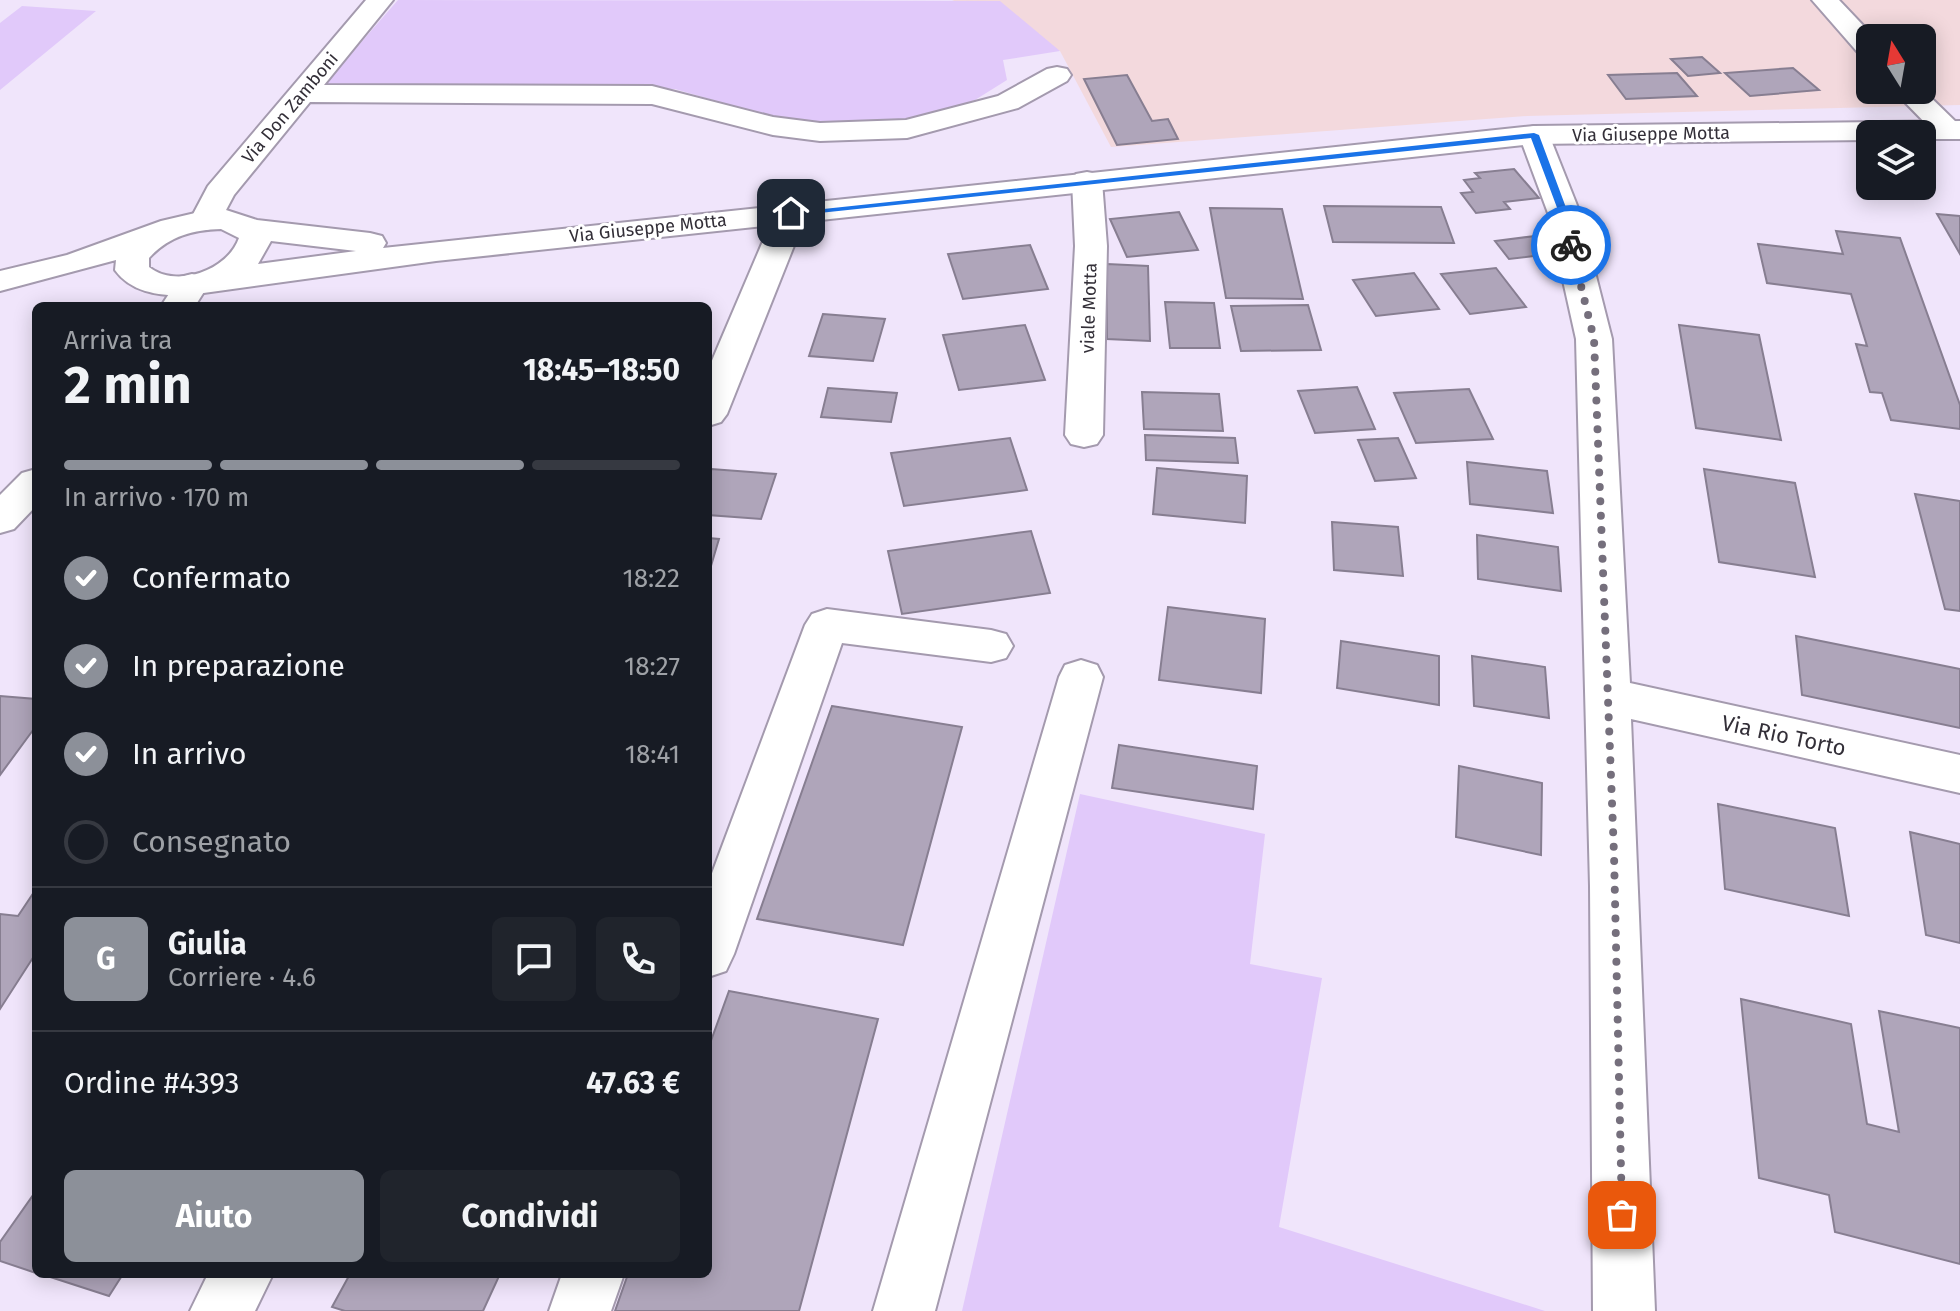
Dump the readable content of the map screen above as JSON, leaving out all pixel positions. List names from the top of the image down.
{
  "streets": {
    "street": [
      "Via Don Zamboni",
      "Via Giuseppe Motta",
      "viale Motta",
      "Via Rio Torto"
    ]
  },
  "crossings": [
    ["Via Don Zamboni", "Via Giuseppe Motta"],
    ["Via Giuseppe Motta", "viale Motta"]
  ],
  "north": "top",
  "page": {
    "heading": ["2 min", "Arriva tra", "18:45–18:50"],
    "panel": [
      "Giulia",
      "Corriere · 4.6",
      "Ordine #4393",
      "47.63 €"
    ],
    "bar": "In arrivo · 170 m",
    "list": [
      ["Confermato", "18:22"],
      ["In preparazione", "18:27"],
      ["In arrivo", "18:41"],
      "Consegnato"
    ],
    "round": "G",
    "buttons": ["Aiuto", "Condividi"]
  }
}
